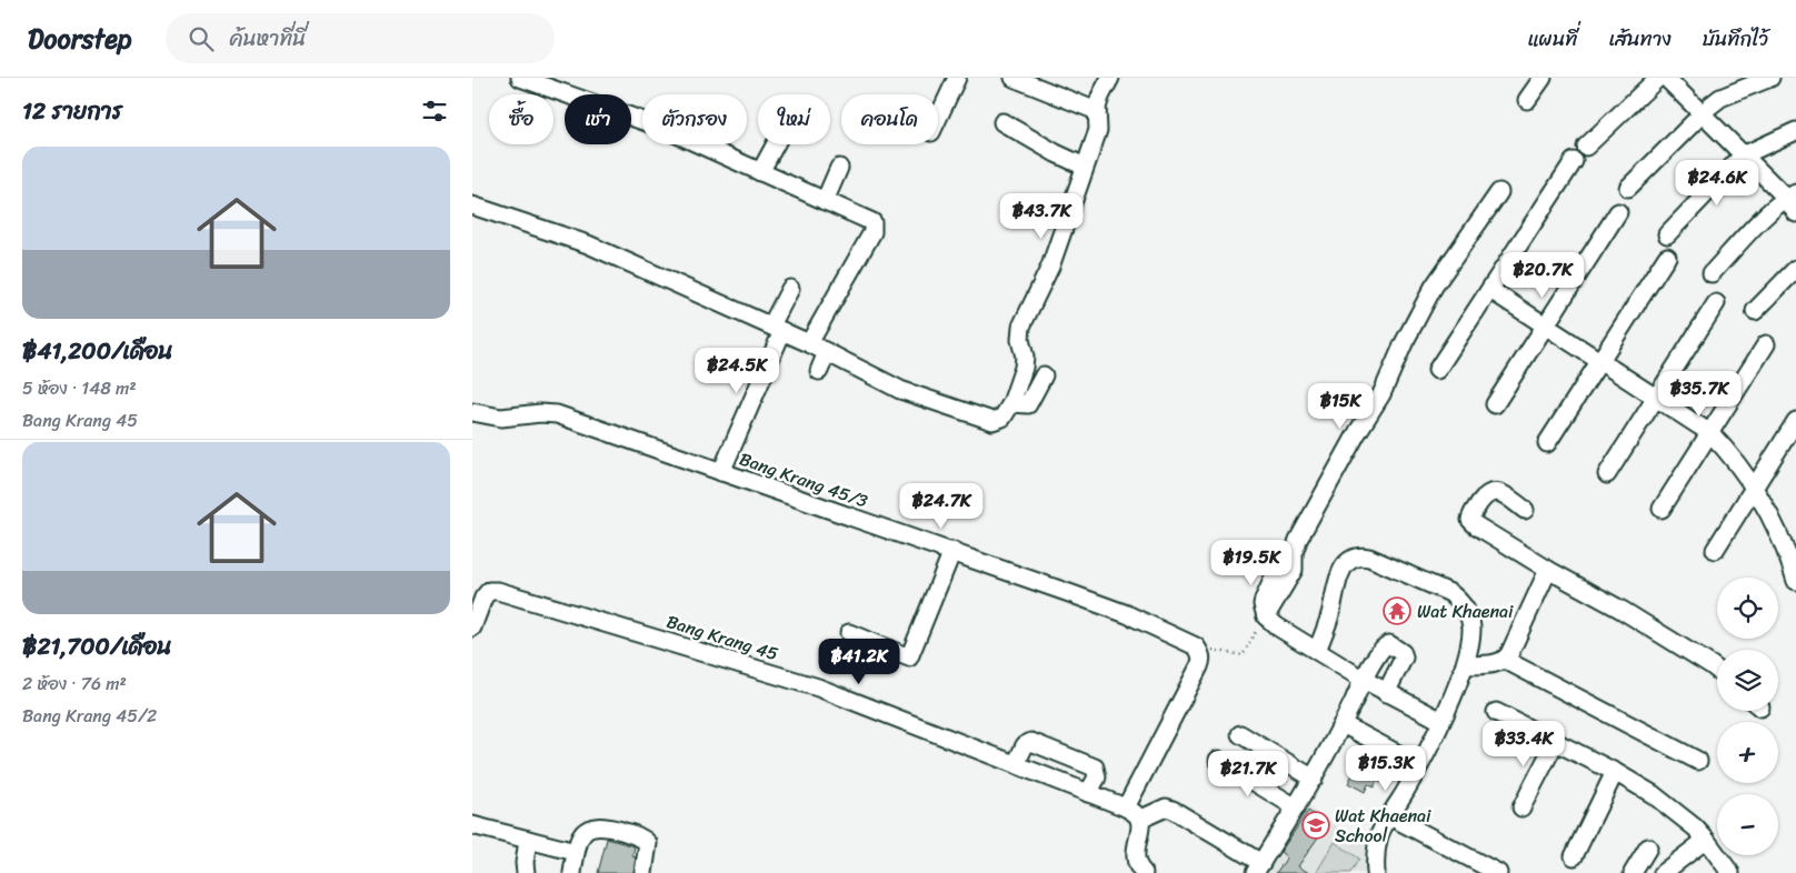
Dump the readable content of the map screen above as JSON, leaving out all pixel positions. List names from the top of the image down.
{
  "streets": {
    "street": ["Bang Krang 45/3", "Bang Krang 45"]
  },
  "places": {
    "temple": ["Wat Khaenai"],
    "school or university": ["Wat Khaenai School"]
  },
  "page": {
    "header": "Doorstep",
    "search": "ค้นหาที่นี่",
    "nav": ["แผนที่", "เส้นทาง", "บันทึกไว้"],
    "heading": "12 รายการ",
    "chip": [
      "ซื้อ",
      "เช่า",
      "ตัวกรอง",
      "ใหม่",
      "คอนโด"
    ],
    "list": [
      {
        "name": "฿41,200/เดือน",
        "note": "5 ห้อง · 148 m² · Bang Krang 45"
      },
      {
        "name": "฿21,700/เดือน",
        "note": "2 ห้อง · 76 m² · Bang Krang 45/2"
      }
    ],
    "price": [
      "฿24.6K",
      "฿43.7K",
      "฿20.7K",
      "฿24.5K",
      "฿35.7K",
      "฿15K",
      "฿24.7K",
      "฿19.5K",
      "฿41.2K",
      "฿33.4K",
      "฿15.3K",
      "฿21.7K"
    ],
    "map_buttons": ["+", "−"]
  }
}
